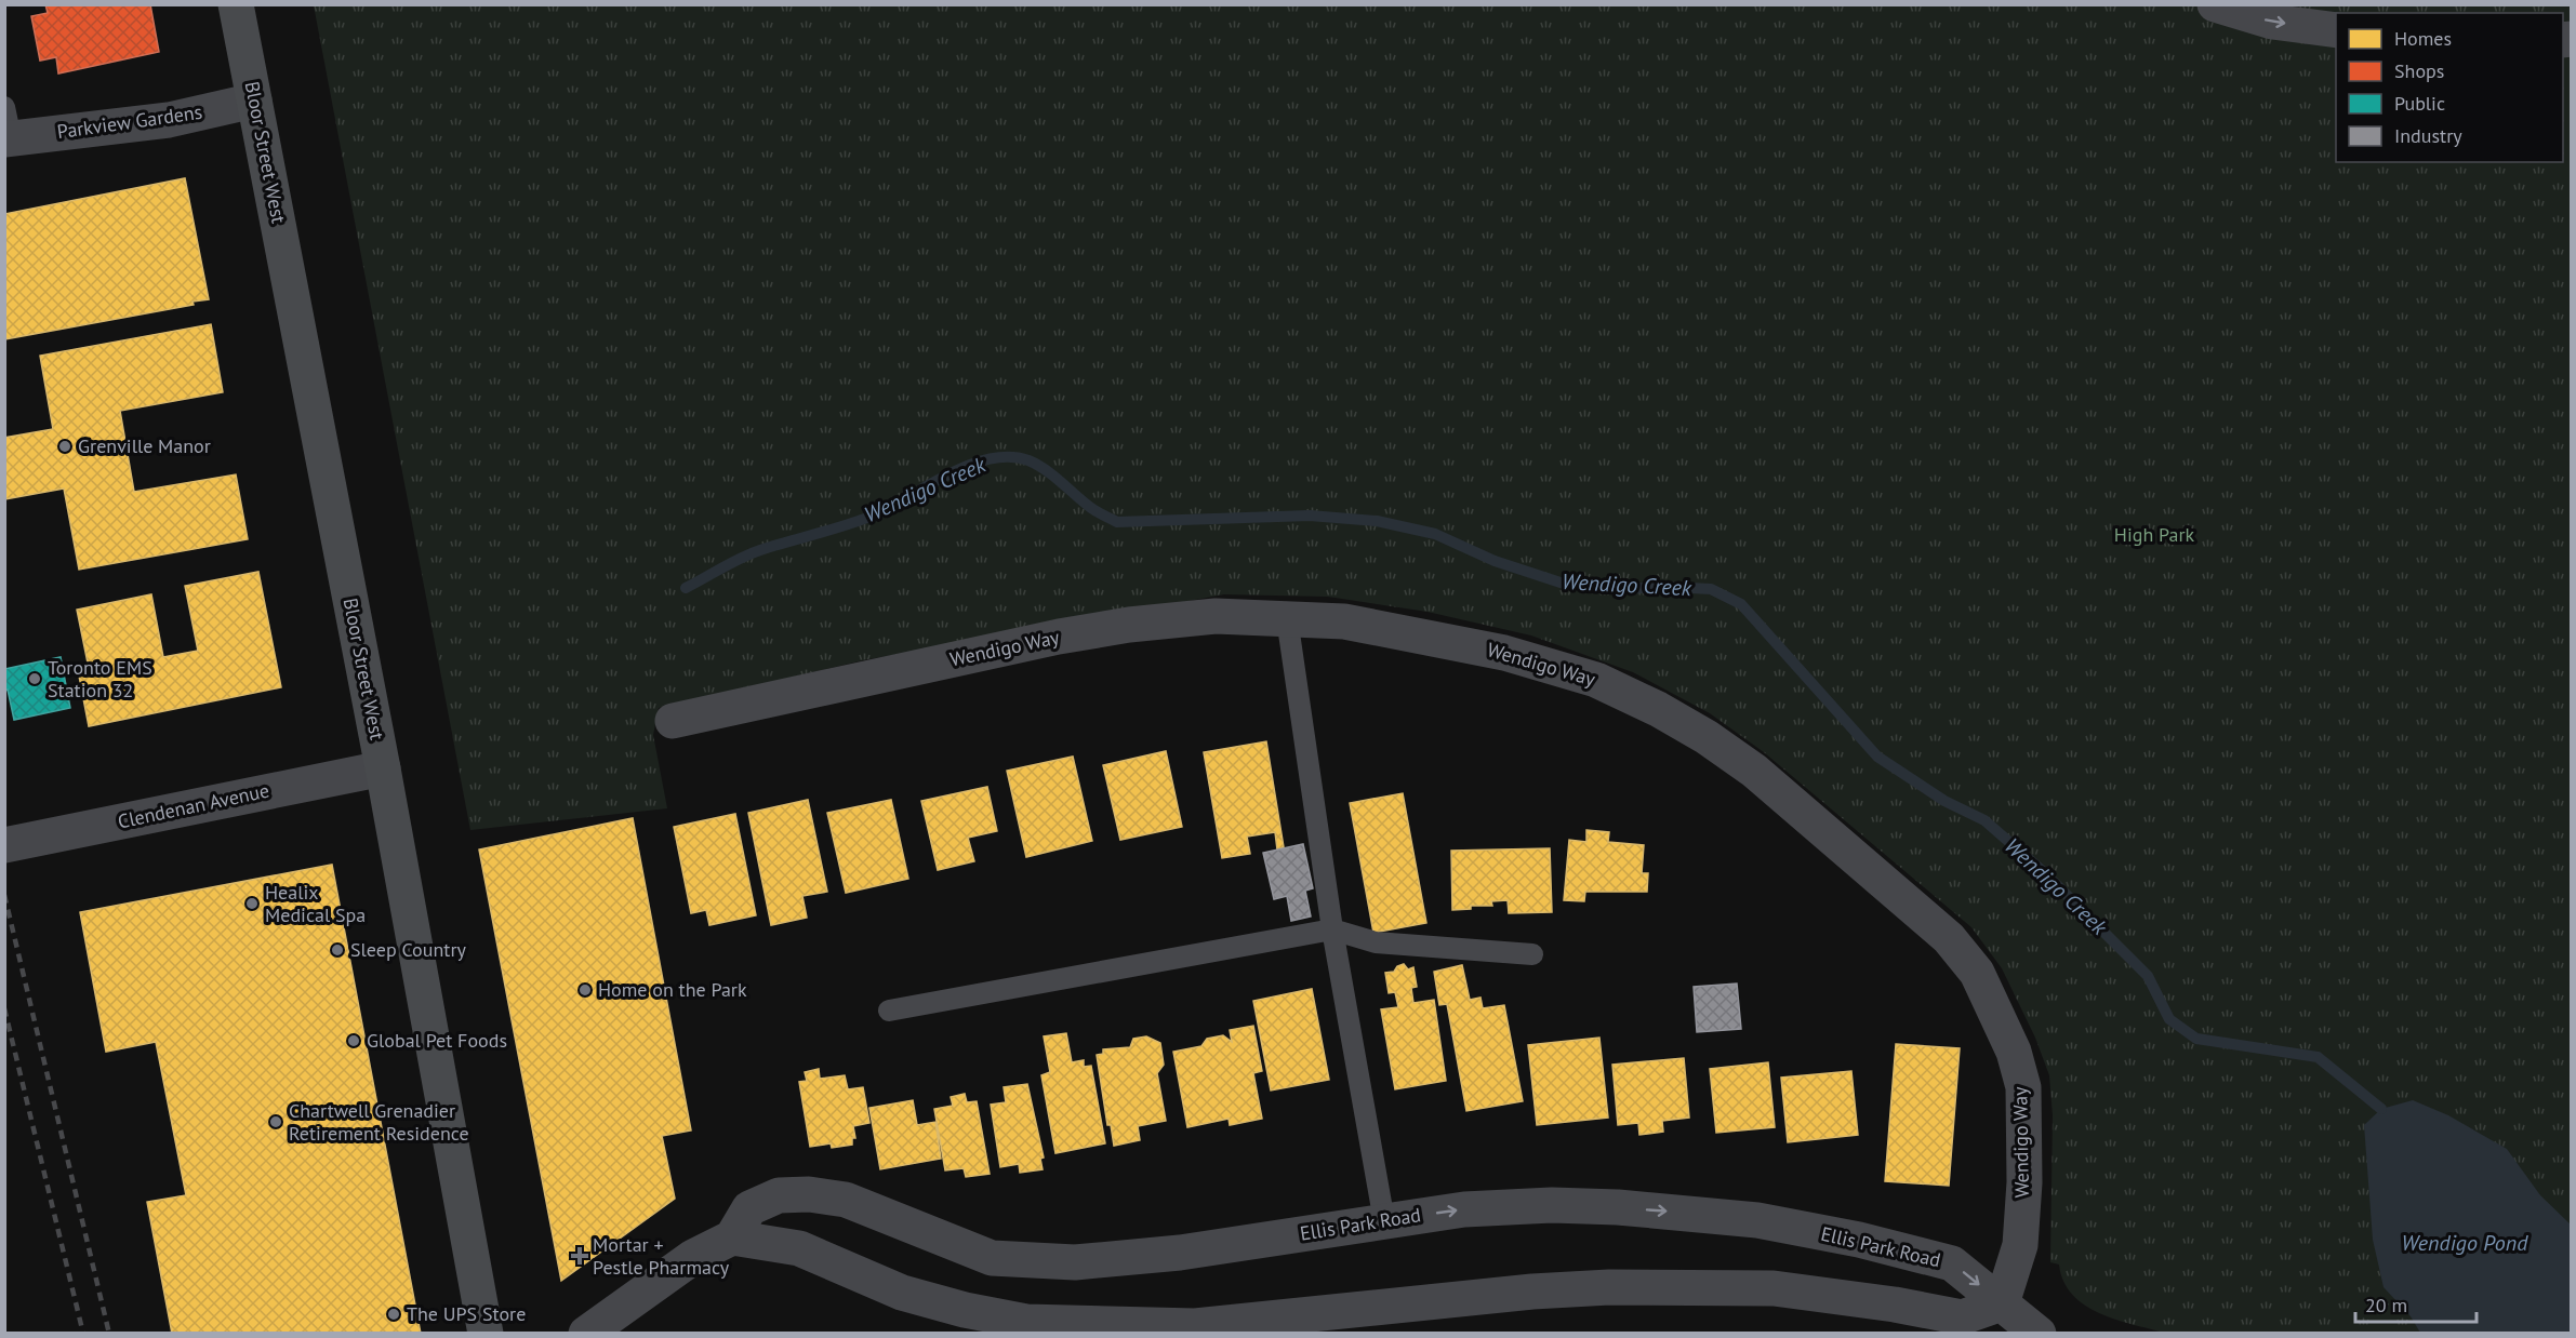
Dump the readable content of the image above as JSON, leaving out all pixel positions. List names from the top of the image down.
{
  "streets": {
    "main road": ["Bloor Street West"],
    "street": [
      "Parkview Gardens",
      "Wendigo Way",
      "Clendenan Avenue",
      "Ellis Park Road"
    ]
  },
  "crossings": [
    ["Parkview Gardens", "Bloor Street West"],
    ["Bloor Street West", "Clendenan Avenue"],
    ["Wendigo Way", "Ellis Park Road"]
  ],
  "water": ["Wendigo Creek", "Wendigo Pond"],
  "parks": ["High Park"],
  "places": {
    "other": [
      "Grenville Manor",
      "Toronto EMS Station 32",
      "Healix Medical Spa",
      "Sleep Country",
      "Home on the Park",
      "Global Pet Foods",
      "Chartwell Grenadier Retirement Residence",
      "The UPS Store"
    ],
    "health": ["Mortar + Pestle Pharmacy"]
  },
  "legend": [
    "Homes",
    "Shops",
    "Public",
    "Industry"
  ],
  "scale_bar": "20 m"
}
